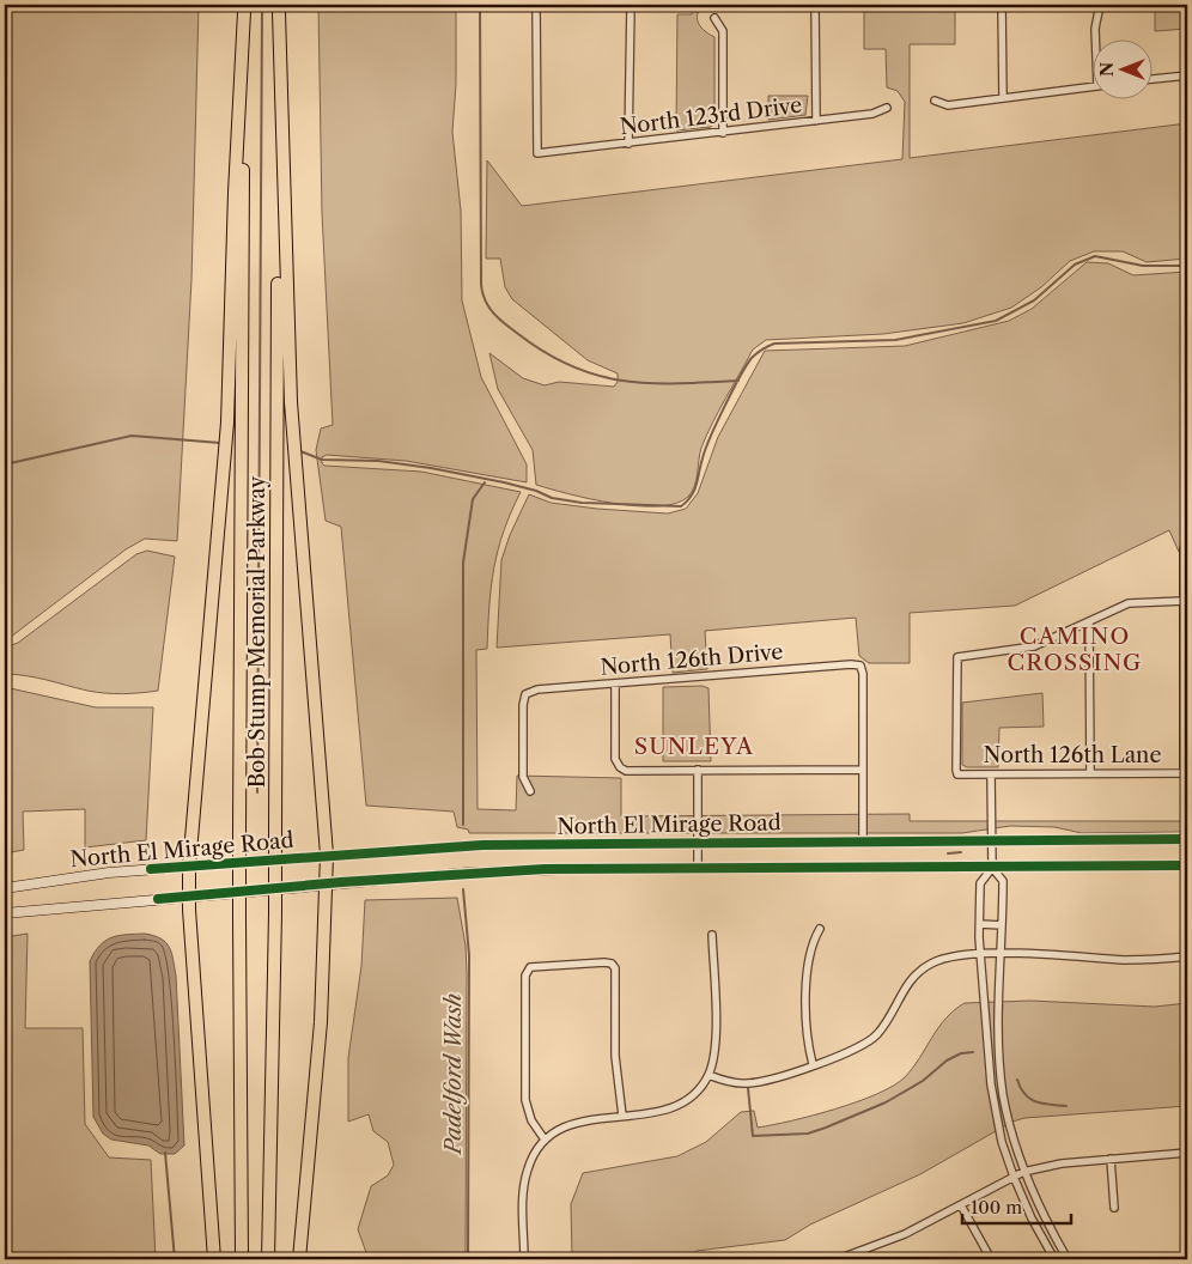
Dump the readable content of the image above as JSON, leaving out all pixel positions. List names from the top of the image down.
{
  "streets": {
    "highway": ["Bob Stump Memorial Parkway"],
    "main road": ["North El Mirage Road"],
    "street": ["North 123rd Drive", "North 126th Drive", "North 126th Lane"]
  },
  "districts": ["CAMINO CROSSING", "SUNLEYA"],
  "water": ["Padelford Wash"],
  "scale_bar": "100 m",
  "north": "left"
}
